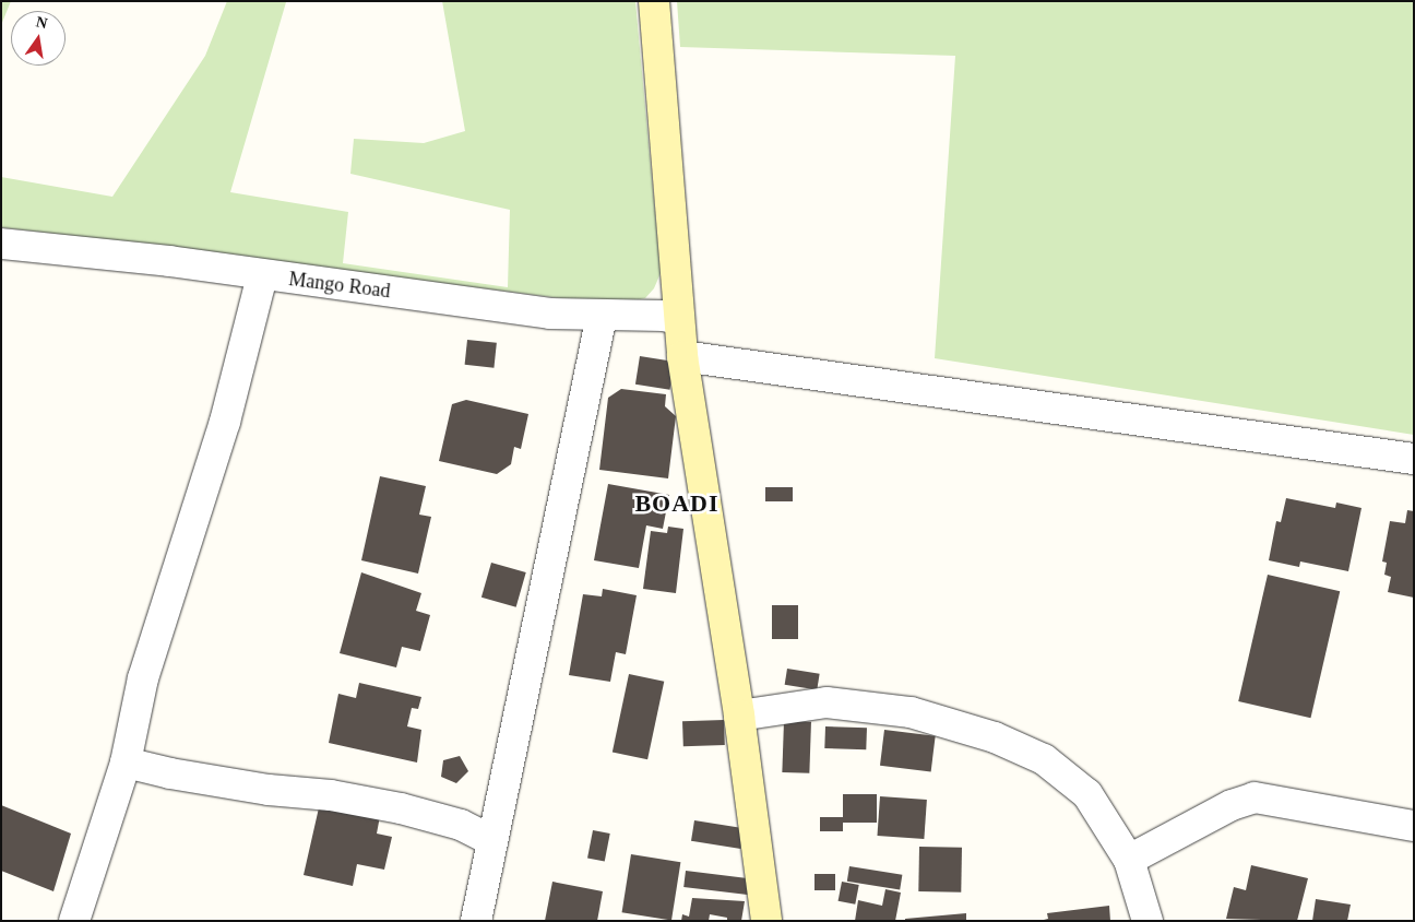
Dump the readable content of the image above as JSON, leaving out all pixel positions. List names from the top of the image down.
{
  "streets": {
    "street": ["Mango Road"]
  },
  "districts": ["BOADI"],
  "north": "top"
}
